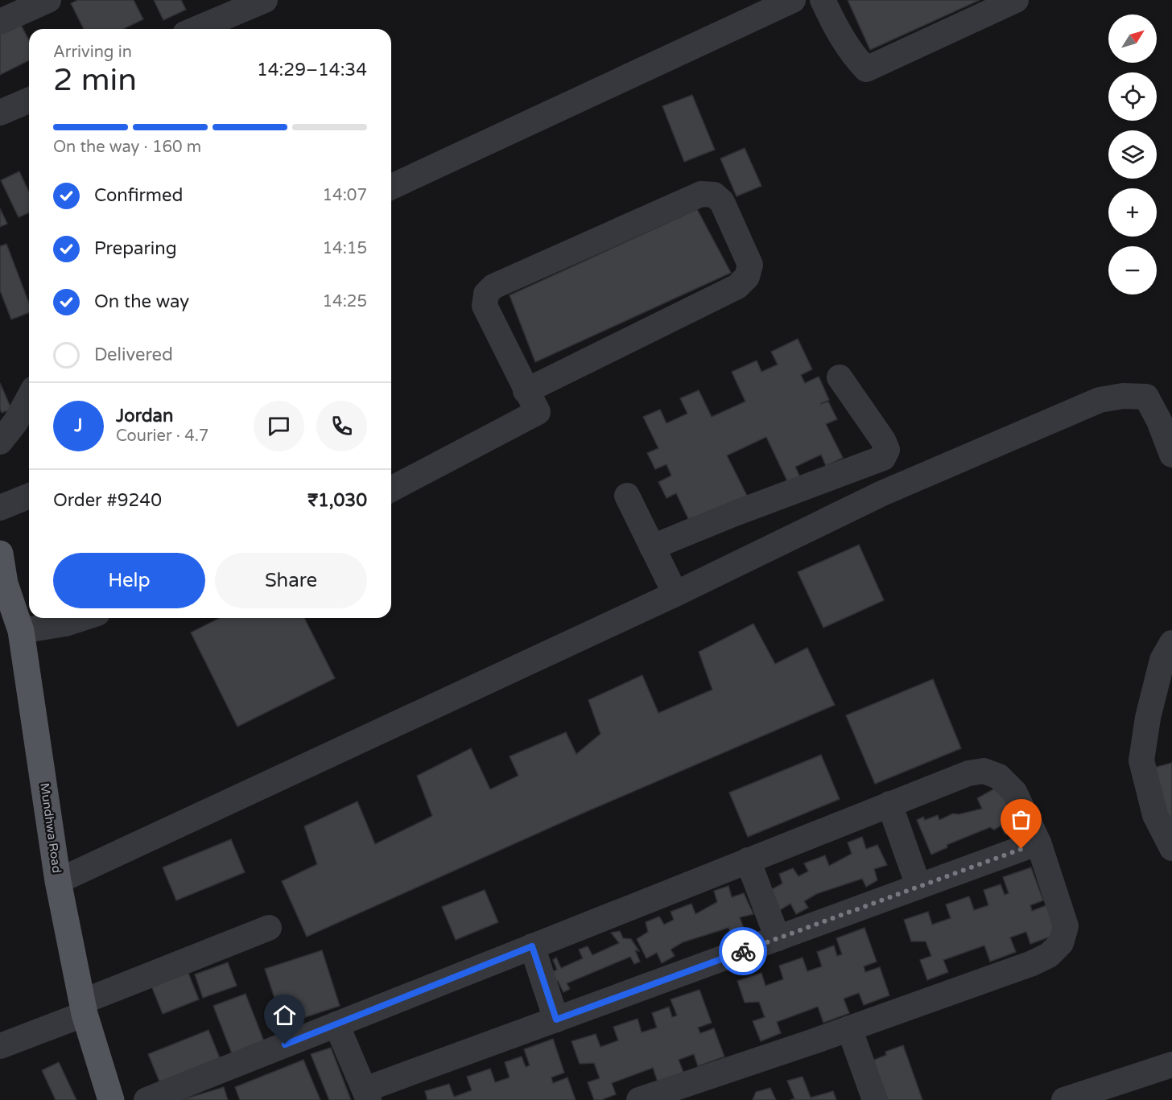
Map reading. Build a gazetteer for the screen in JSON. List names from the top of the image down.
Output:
{
  "streets": {
    "main road": ["Mundhwa Road"]
  },
  "north": "top right",
  "page": {
    "map_buttons": ["+", "−"],
    "heading": ["2 min", "Arriving in", "14:29–14:34"],
    "panel": [
      "Jordan",
      "Courier · 4.7",
      "Order #9240",
      "₹1,030"
    ],
    "bar": "On the way · 160 m",
    "list": [
      ["Confirmed", "14:07"],
      ["Preparing", "14:15"],
      ["On the way", "14:25"],
      "Delivered"
    ],
    "round": "J",
    "buttons": ["Help", "Share"]
  }
}
